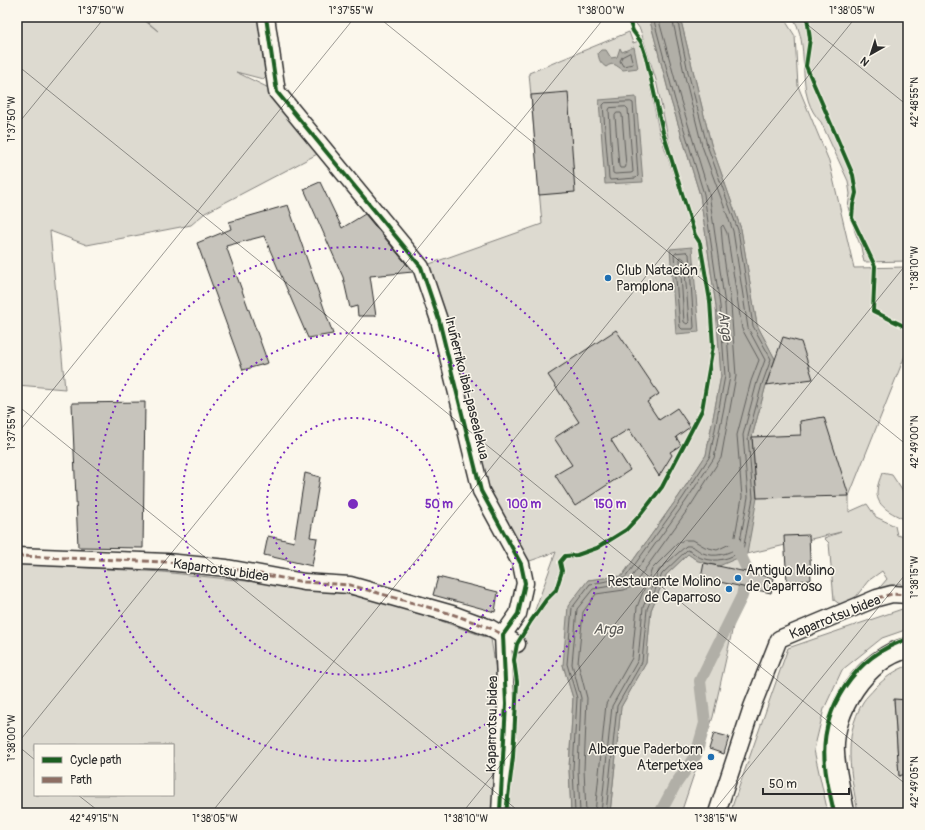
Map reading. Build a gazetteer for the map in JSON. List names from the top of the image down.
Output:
{
  "streets": {
    "street": ["Iruñerriko ibai-pasealekua", "Kaparrotsu bidea"]
  },
  "crossings": [
    ["Iruñerriko ibai-pasealekua", "Kaparrotsu bidea"]
  ],
  "water": ["Arga"],
  "places": [
    "Club Natación Pamplona",
    "Antiguo Molino de Caparroso",
    "Restaurante Molino de Caparroso",
    "Albergue Paderborn Aterpetxea"
  ],
  "legend": ["Cycle path", "Path"],
  "scale_bar": "50 m",
  "north": "bottom left",
  "coordinates": [
    "1°37'50\"W",
    "1°37'55\"W",
    "1°38'00\"W",
    "1°38'05\"W",
    "42°48'55\"N",
    "1°38'10\"W",
    "42°49'00\"N",
    "1°38'15\"W",
    "42°49'05\"N",
    "42°49'15\"N"
  ],
  "rings": ["50 m", "100 m", "150 m"]
}
